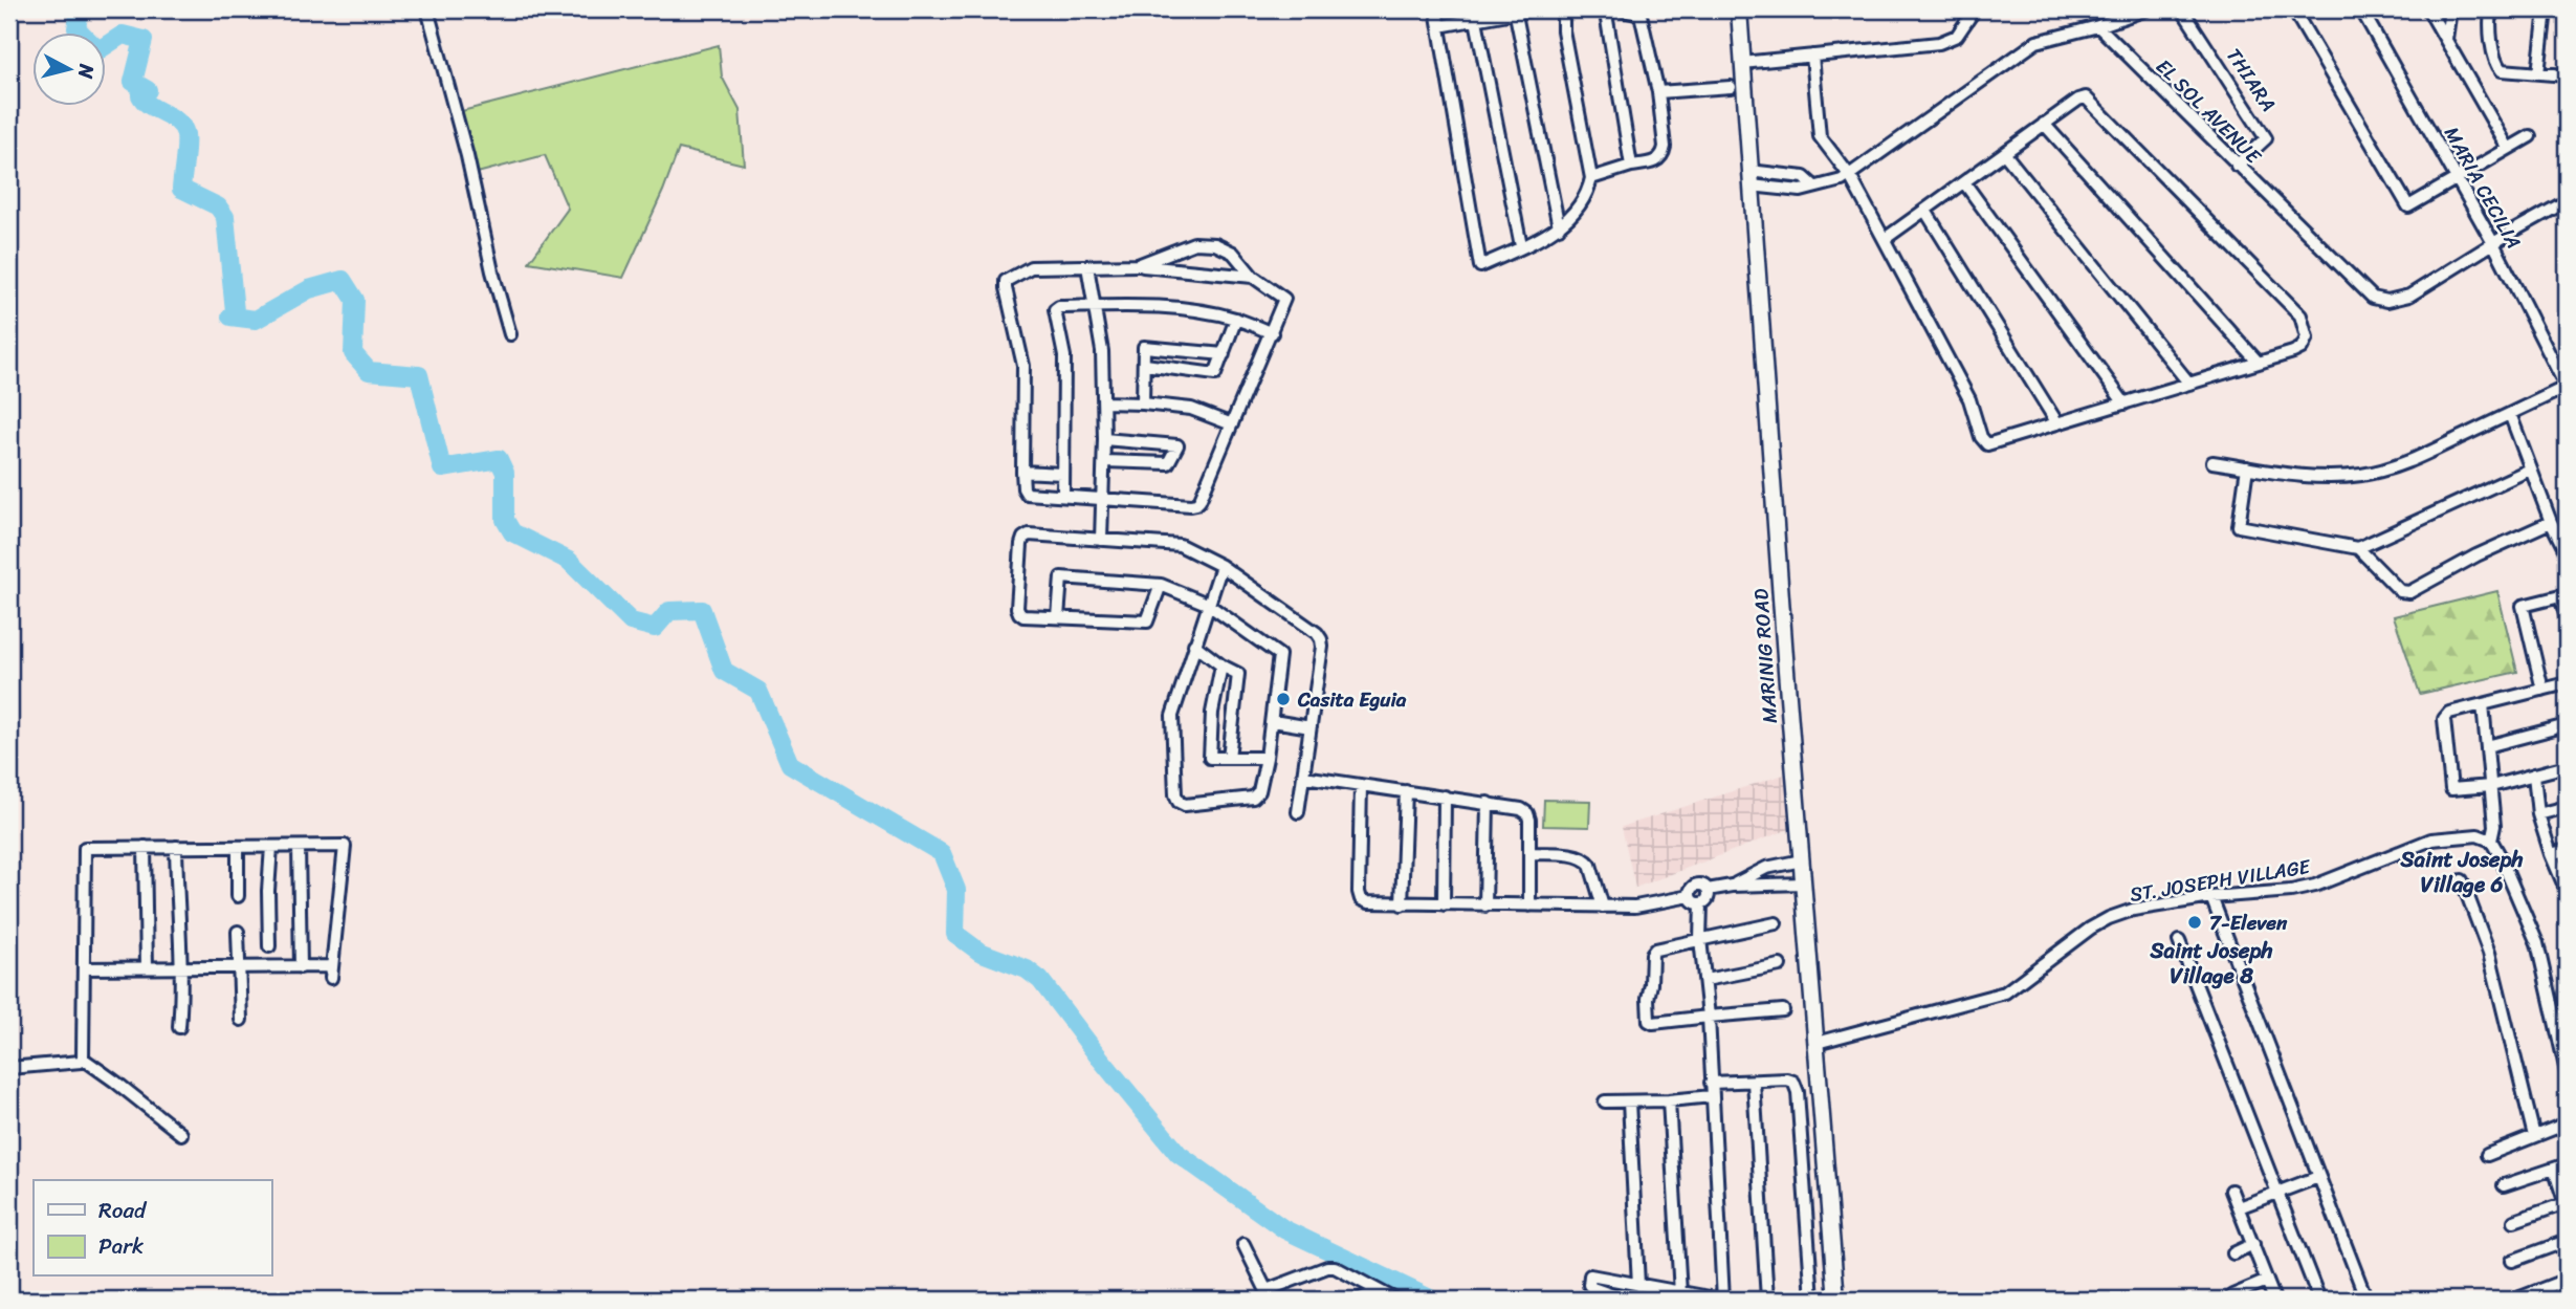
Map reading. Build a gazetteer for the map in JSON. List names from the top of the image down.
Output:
{
  "streets": {
    "street": [
      "THIARA",
      "EL SOL AVENUE",
      "MARIA CECILIA",
      "MARINIG ROAD",
      "ST. JOSEPH VILLAGE"
    ]
  },
  "crossings": [
    ["THIARA", "EL SOL AVENUE"],
    ["EL SOL AVENUE", "MARIA CECILIA"],
    ["MARINIG ROAD", "ST. JOSEPH VILLAGE"]
  ],
  "districts": ["Saint Joseph Village 6", "Saint Joseph Village 8"],
  "places": ["Casita Eguia", "7-Eleven"],
  "legend": ["Road", "Park"],
  "north": "right"
}
